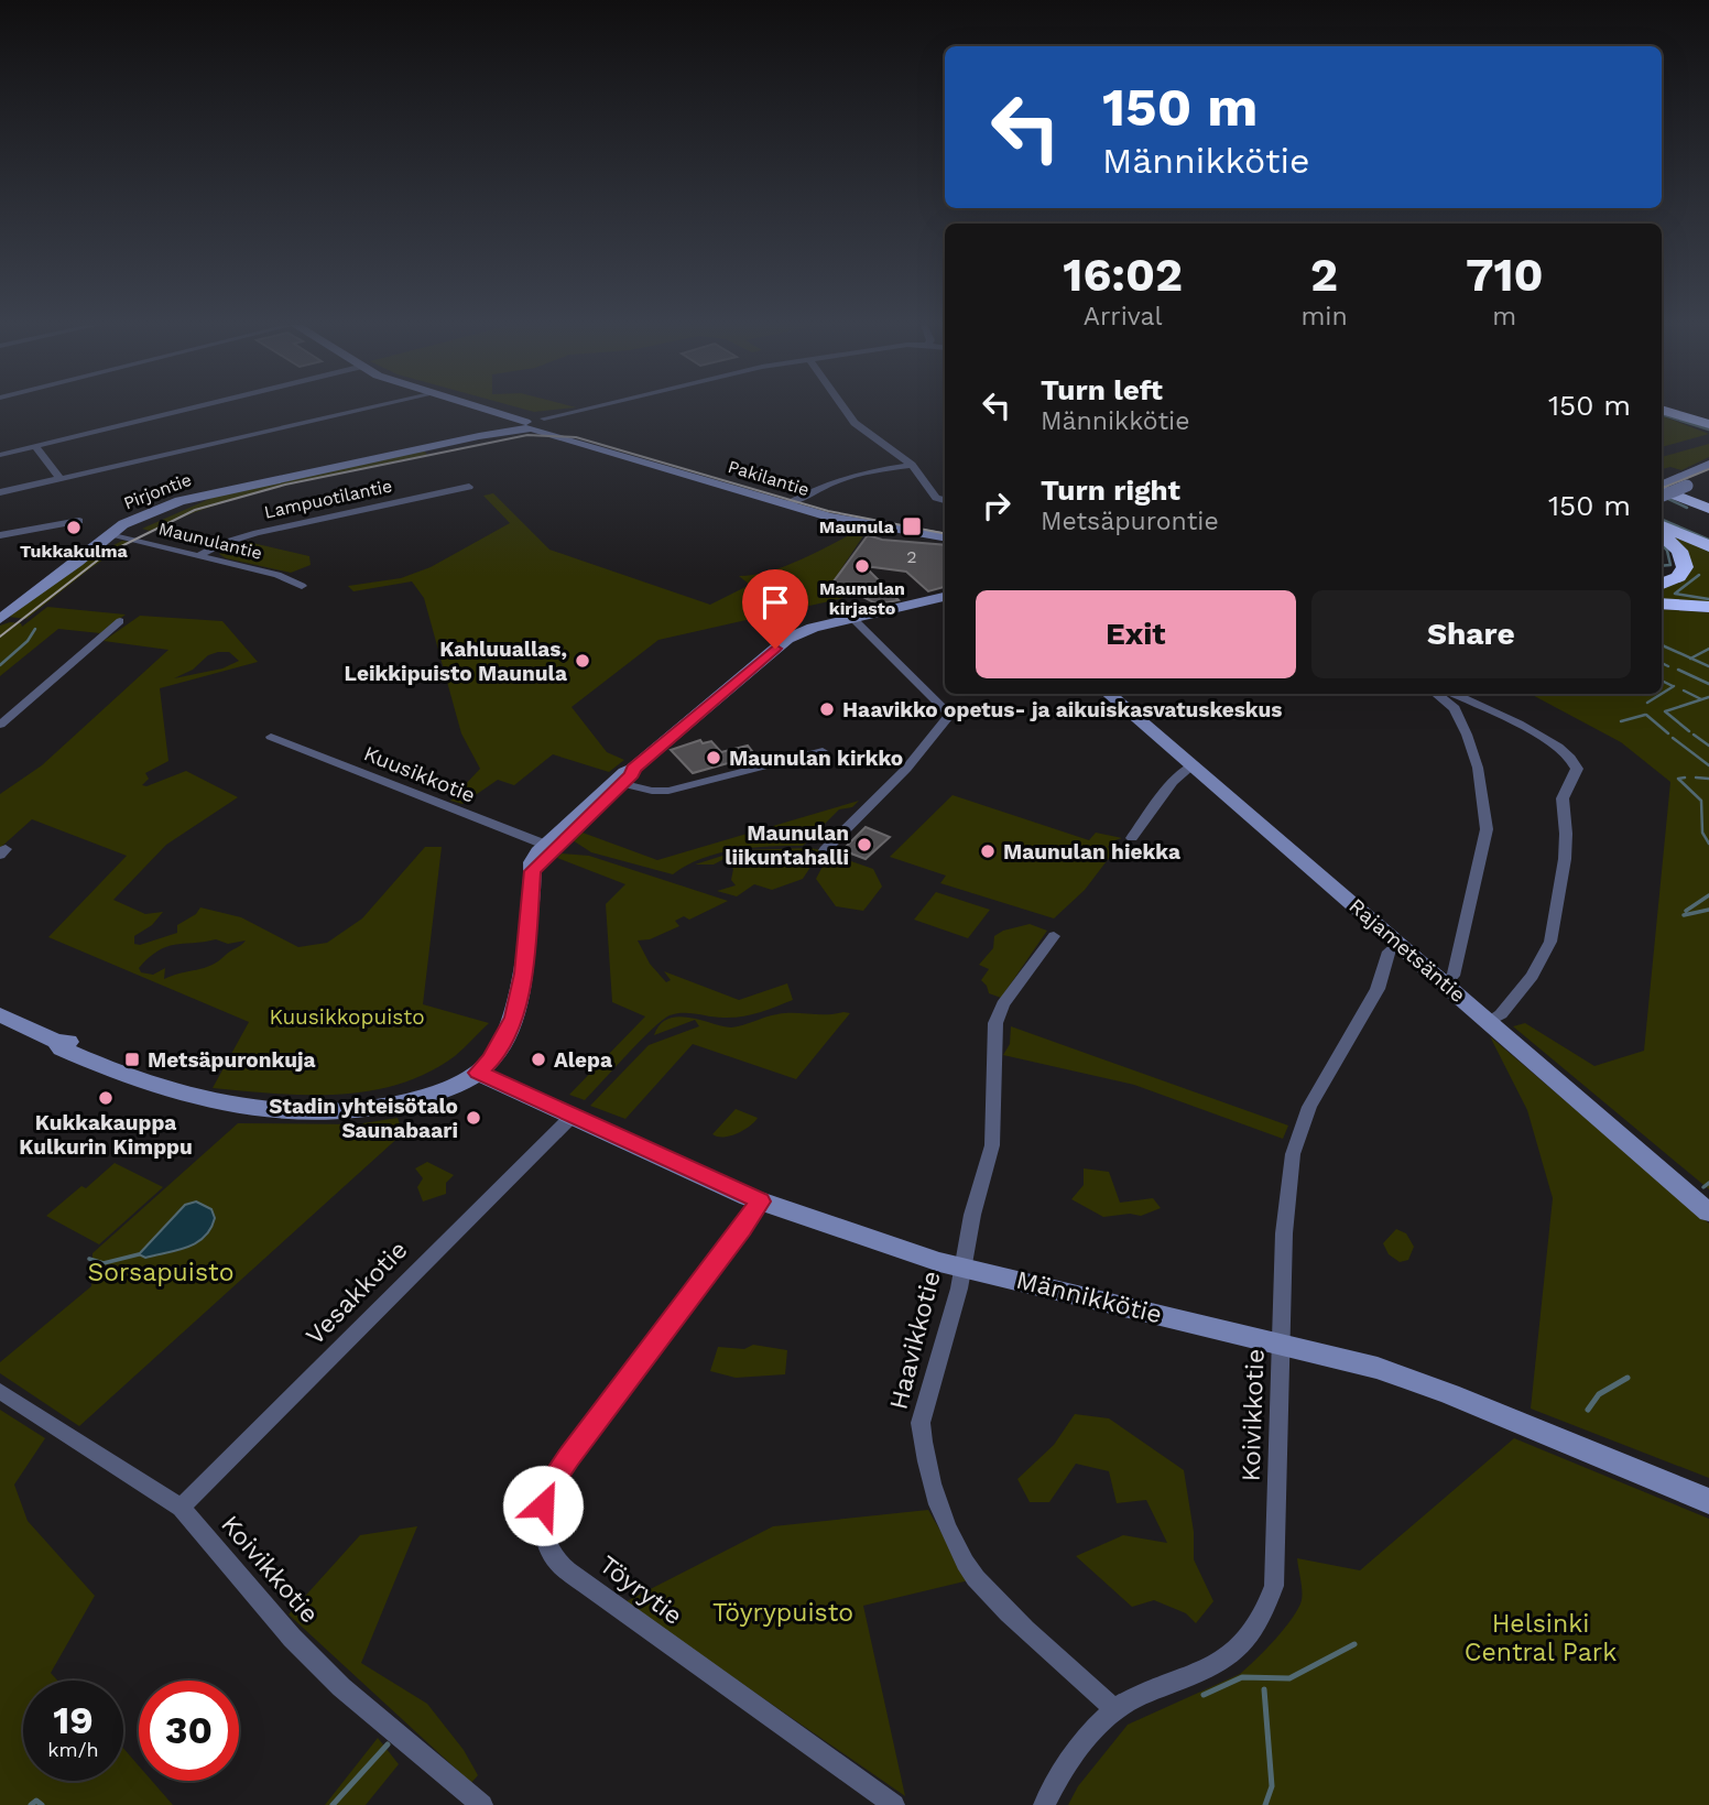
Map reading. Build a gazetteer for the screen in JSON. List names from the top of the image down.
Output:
{
  "streets": {
    "street": [
      "Pakilantie",
      "Pirjontie",
      "Lampuotilantie",
      "Maunulantie",
      "Kuusikkotie",
      "Rajametsäntie",
      "Vesakkotie",
      "Männikkötie",
      "Haavikkotie",
      "Koivikkotie",
      "Töyrytie"
    ]
  },
  "crossings": [
    ["Pakilantie", "Pirjontie"],
    ["Pirjontie", "Maunulantie"],
    ["Lampuotilantie", "Maunulantie"],
    ["Rajametsäntie", "Koivikkotie"],
    ["Vesakkotie", "Männikkötie"],
    ["Vesakkotie", "Koivikkotie"],
    ["Männikkötie", "Haavikkotie"],
    ["Männikkötie", "Koivikkotie"],
    ["Männikkötie", "Töyrytie"],
    ["Haavikkotie", "Koivikkotie"]
  ],
  "parks": [
    "Kuusikkopuisto",
    "Sorsapuisto",
    "Töyrypuisto",
    "Helsinki Central Park"
  ],
  "places": {
    "transit": ["Maunula", "Metsäpuronkuja"],
    "other": [
      "Tukkakulma",
      "Maunulan kirjasto",
      "Kahluuallas, Leikkipuisto Maunula",
      "Haavikko opetus- ja aikuiskasvatuskeskus",
      "Maunulan kirkko",
      "Maunulan liikuntahalli",
      "Maunulan hiekka",
      "Alepa",
      "Kukkakauppa Kulkurin Kimppu",
      "Stadin yhteisötalo Saunabaari"
    ]
  },
  "house_numbers": ["2"],
  "page": {
    "turn": ["150 m", "Männikkötie"],
    "eta": [
      "16:02",
      "Arrival",
      "2",
      "min",
      "710",
      "m"
    ],
    "list": [
      {
        "name": "Turn left",
        "note": "Männikkötie",
        "value": "150 m"
      },
      {
        "name": "Turn right",
        "note": "Metsäpurontie",
        "value": "150 m"
      }
    ],
    "buttons": ["Exit", "Share"],
    "speed": "19 km/h",
    "limit": "30"
  }
}
